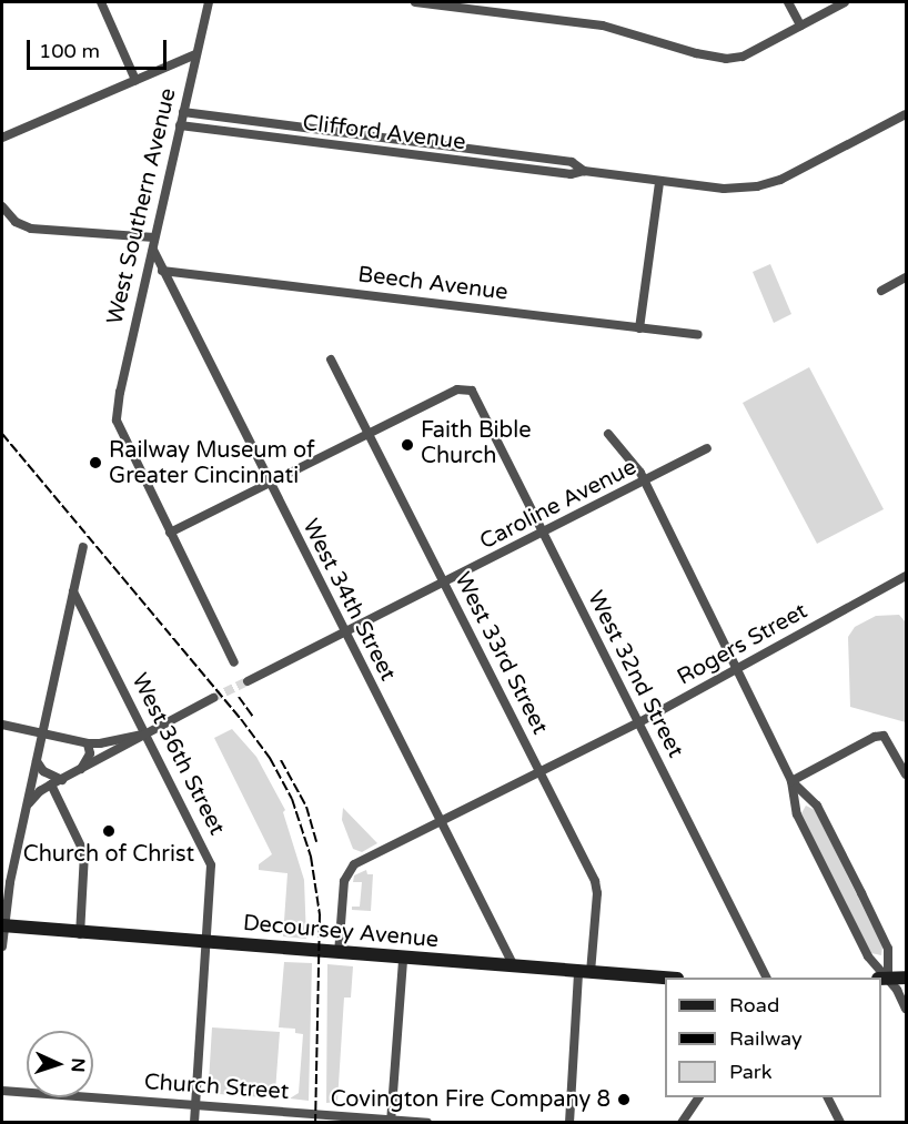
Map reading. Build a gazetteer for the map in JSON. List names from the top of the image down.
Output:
{
  "streets": {
    "main road": ["Decoursey Avenue"],
    "street": [
      "Clifford Avenue",
      "West Southern Avenue",
      "Beech Avenue",
      "Caroline Avenue",
      "West 34th Street",
      "Rogers Street",
      "West 33rd Street",
      "West 32nd Street",
      "West 36th Street",
      "Church Street"
    ]
  },
  "crossings": [
    ["Clifford Avenue", "West Southern Avenue"],
    ["West Southern Avenue", "West 34th Street"],
    ["Beech Avenue", "West 34th Street"],
    ["Caroline Avenue", "West 34th Street"],
    ["Caroline Avenue", "West 33rd Street"],
    ["Caroline Avenue", "West 32nd Street"],
    ["West 34th Street", "Rogers Street"],
    ["West 34th Street", "Decoursey Avenue"],
    ["Rogers Street", "West 33rd Street"],
    ["Rogers Street", "West 32nd Street"],
    ["Rogers Street", "Decoursey Avenue"],
    ["West 33rd Street", "West 32nd Street"],
    ["West 33rd Street", "Decoursey Avenue"],
    ["West 36th Street", "Decoursey Avenue"],
    ["West 36th Street", "Church Street"]
  ],
  "places": [
    "Faith Bible Church",
    "Railway Museum of Greater Cincinnati",
    "Church of Christ",
    "Covington Fire Company 8"
  ],
  "legend": ["Road", "Railway", "Park"],
  "scale_bar": "100 m",
  "north": "right"
}
